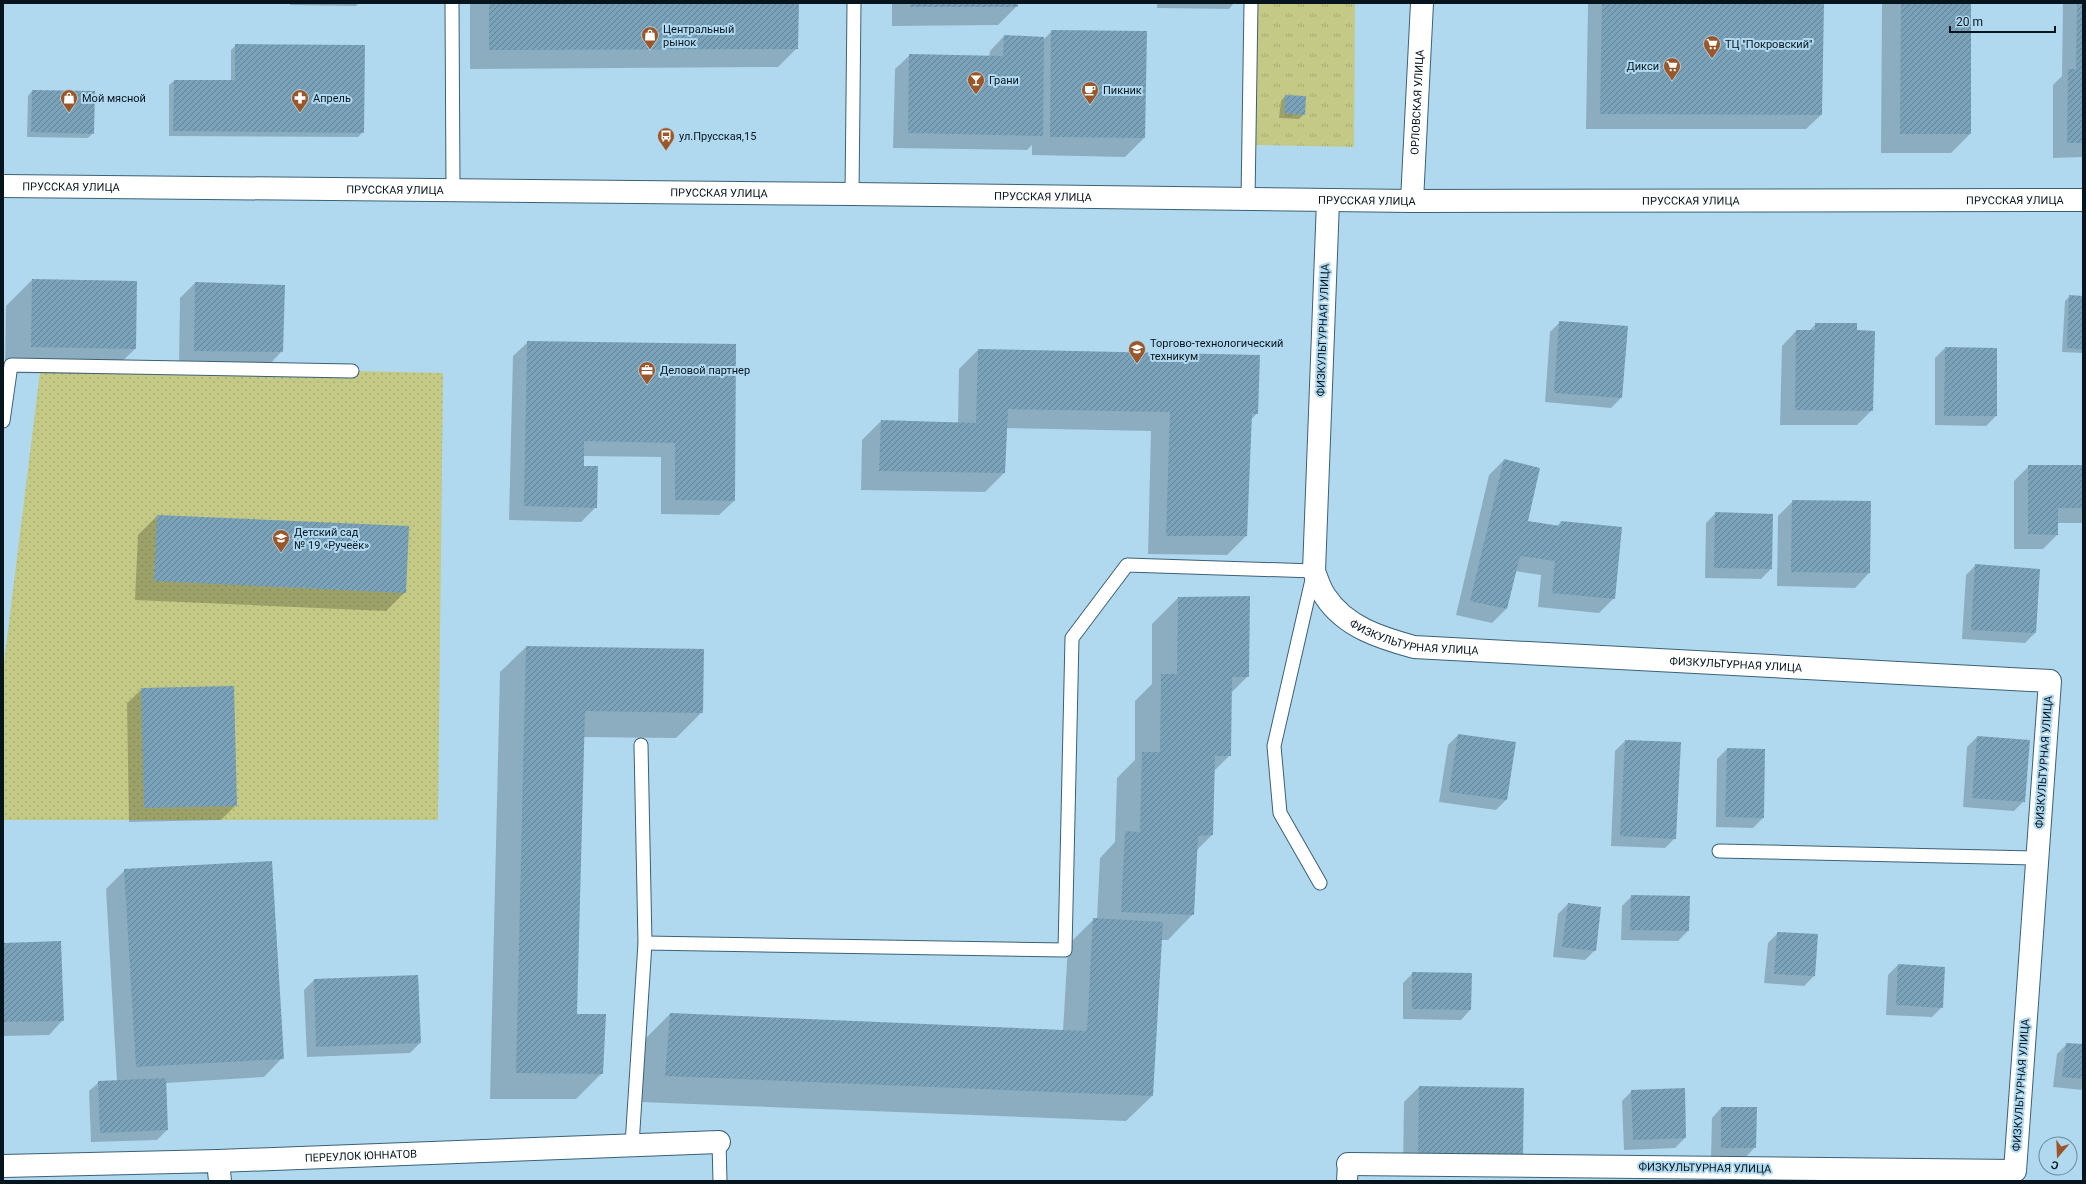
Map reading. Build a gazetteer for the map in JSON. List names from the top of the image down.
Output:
{
  "streets": {
    "street": [
      "ОРЛОВСКАЯ УЛИЦА",
      "ПРУССКАЯ УЛИЦА",
      "ФИЗКУЛЬТУРНАЯ УЛИЦА",
      "ПЕРЕУЛОК ЮННАТОВ"
    ]
  },
  "crossings": [
    ["ОРЛОВСКАЯ УЛИЦА", "ПРУССКАЯ УЛИЦА"],
    ["ПРУССКАЯ УЛИЦА", "ФИЗКУЛЬТУРНАЯ УЛИЦА"]
  ],
  "places": {
    "shop": ["Центральный рынок", "Мой мясной"],
    "supermarket": ["ТЦ \"Покровский\"", "Дикси"],
    "bar": ["Грани"],
    "cafe": ["Пикник"],
    "pharmacy": ["Апрель"],
    "bus stop": ["ул.Прусская,15"],
    "school or university": ["Торгово-технологический техникум", "Детский сад № 19 «Ручеёк»"],
    "office": ["Деловой партнер"]
  },
  "scale_bar": "20 m",
  "north": "bottom"
}
